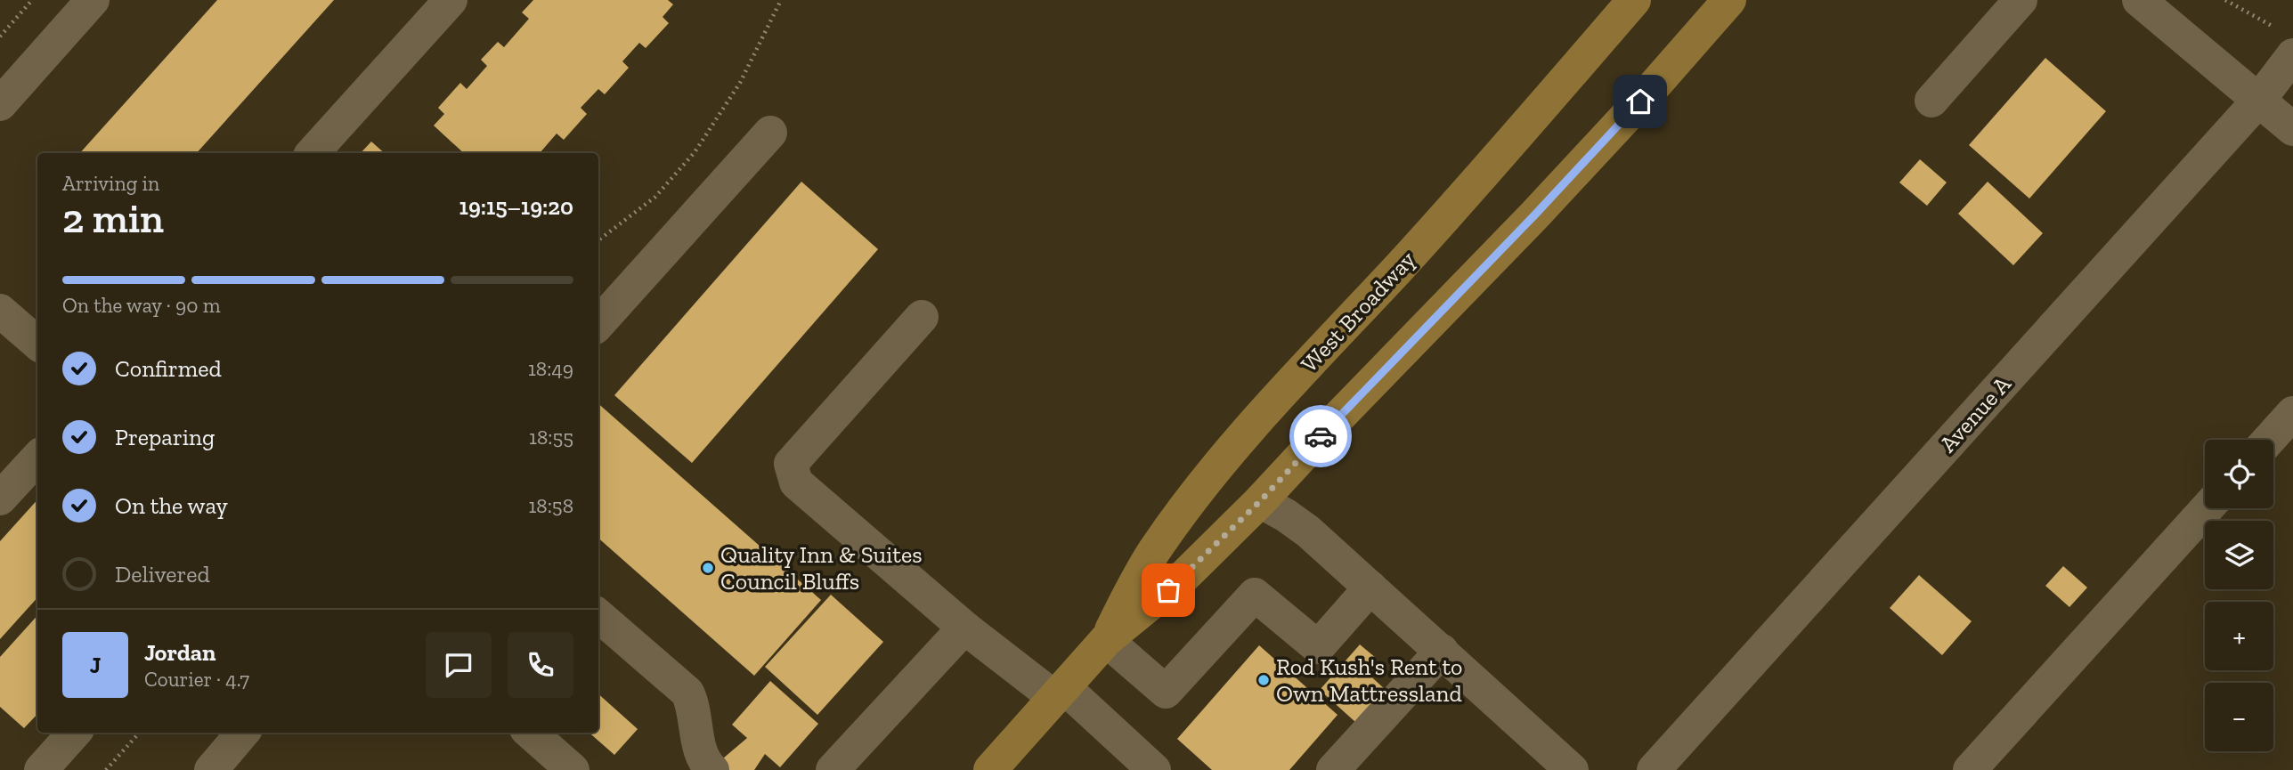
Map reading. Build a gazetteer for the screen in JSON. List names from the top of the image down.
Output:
{
  "streets": {
    "main road": ["West Broadway"],
    "street": ["Avenue A"]
  },
  "places": ["Quality Inn & Suites Council Bluffs", "Rod Kush's Rent to Own Mattressland"],
  "page": {
    "heading": ["2 min", "Arriving in", "19:15–19:20"],
    "panel": ["Jordan", "Courier · 4.7"],
    "bar": "On the way · 90 m",
    "list": [
      ["Confirmed", "18:49"],
      ["Preparing", "18:55"],
      ["On the way", "18:58"],
      "Delivered"
    ],
    "map_buttons": ["+", "−"],
    "round": "J"
  }
}
